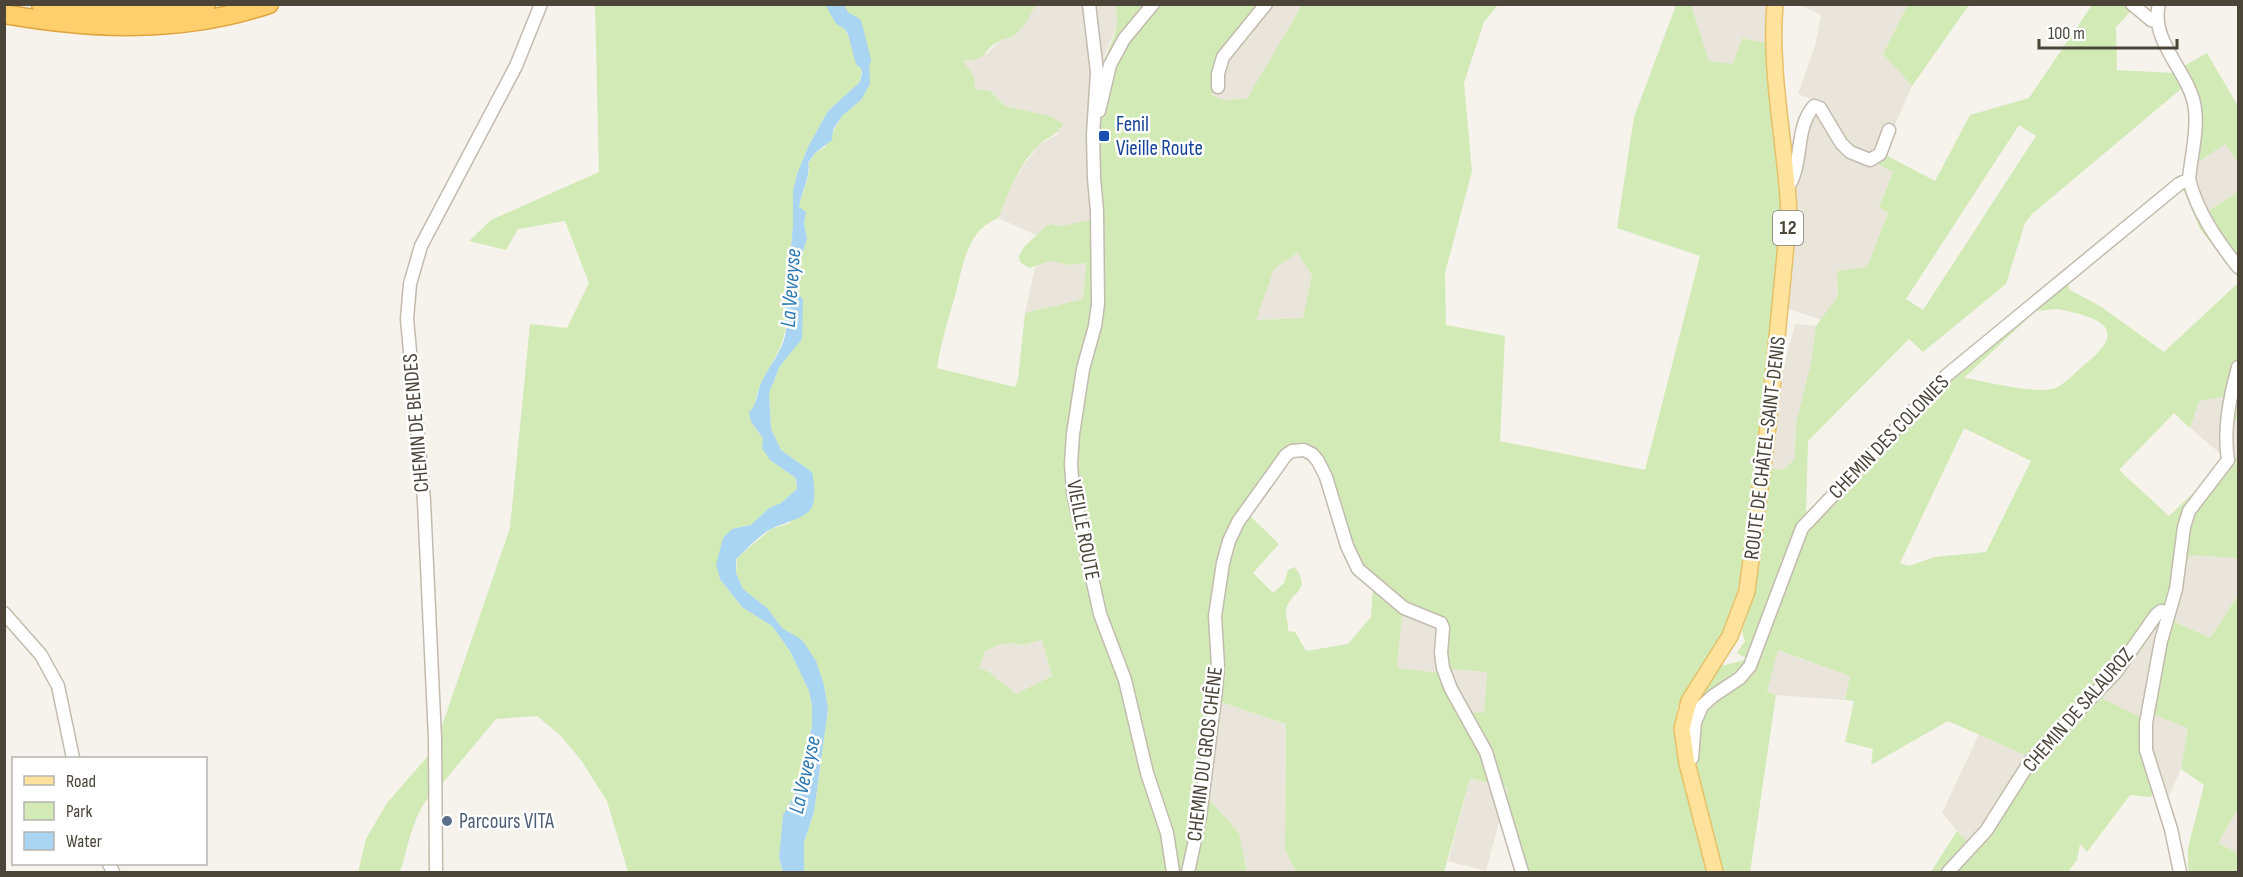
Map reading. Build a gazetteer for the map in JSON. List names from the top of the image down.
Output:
{
  "streets": {
    "main road": ["12", "ROUTE DE CHÂTEL-SAINT-DENIS"],
    "street": [
      "CHEMIN DE BENDES",
      "CHEMIN DES COLONIES",
      "VIEILLE ROUTE",
      "CHEMIN DE SALAUROZ",
      "CHEMIN DU GROS CHÊNE"
    ]
  },
  "crossings": [
    ["CHEMIN DES COLONIES", "ROUTE DE CHÂTEL-SAINT-DENIS"]
  ],
  "water": ["La Veveyse"],
  "places": {
    "transit": ["Fenil Vieille Route"],
    "other": ["Parcours VITA"]
  },
  "legend": ["Road", "Park", "Water"],
  "scale_bar": "100 m"
}
